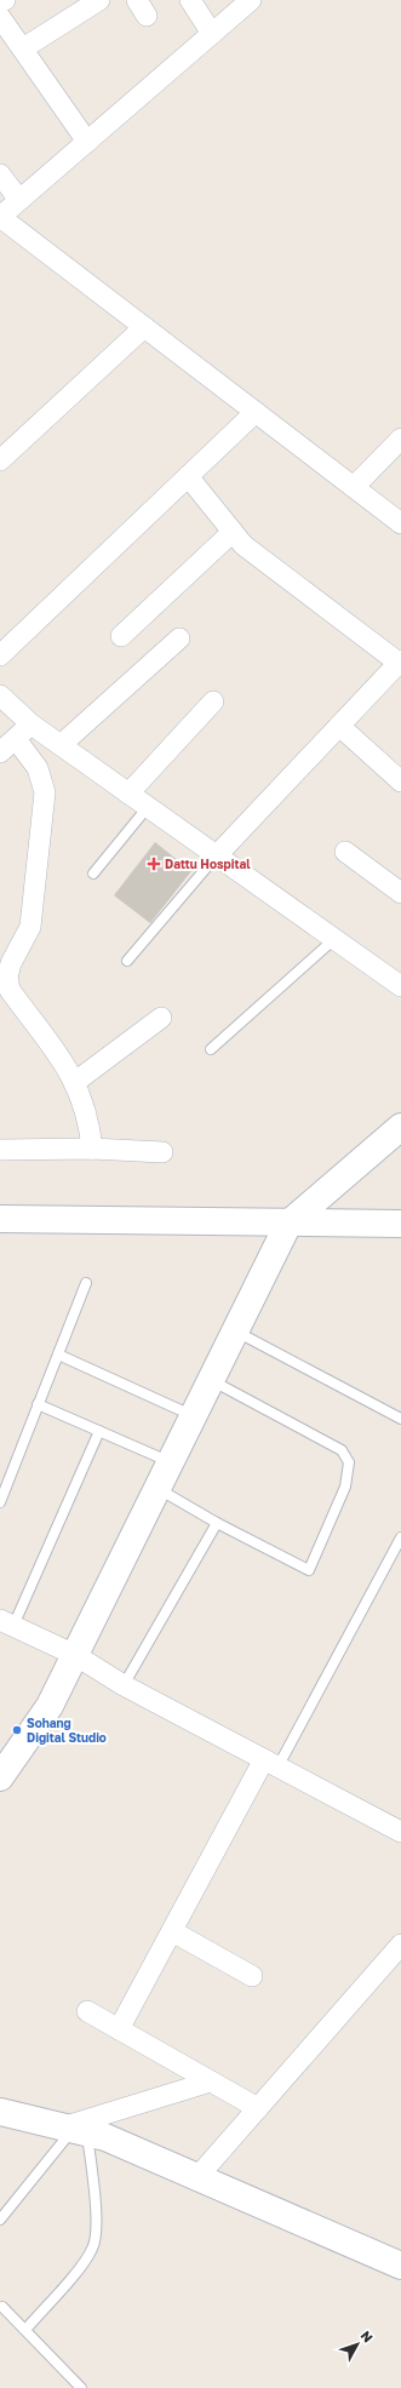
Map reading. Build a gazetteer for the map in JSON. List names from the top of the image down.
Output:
{
  "places": {
    "health": ["Dattu Hospital"],
    "other": ["Sohang Digital Studio"]
  },
  "north": "top right"
}
